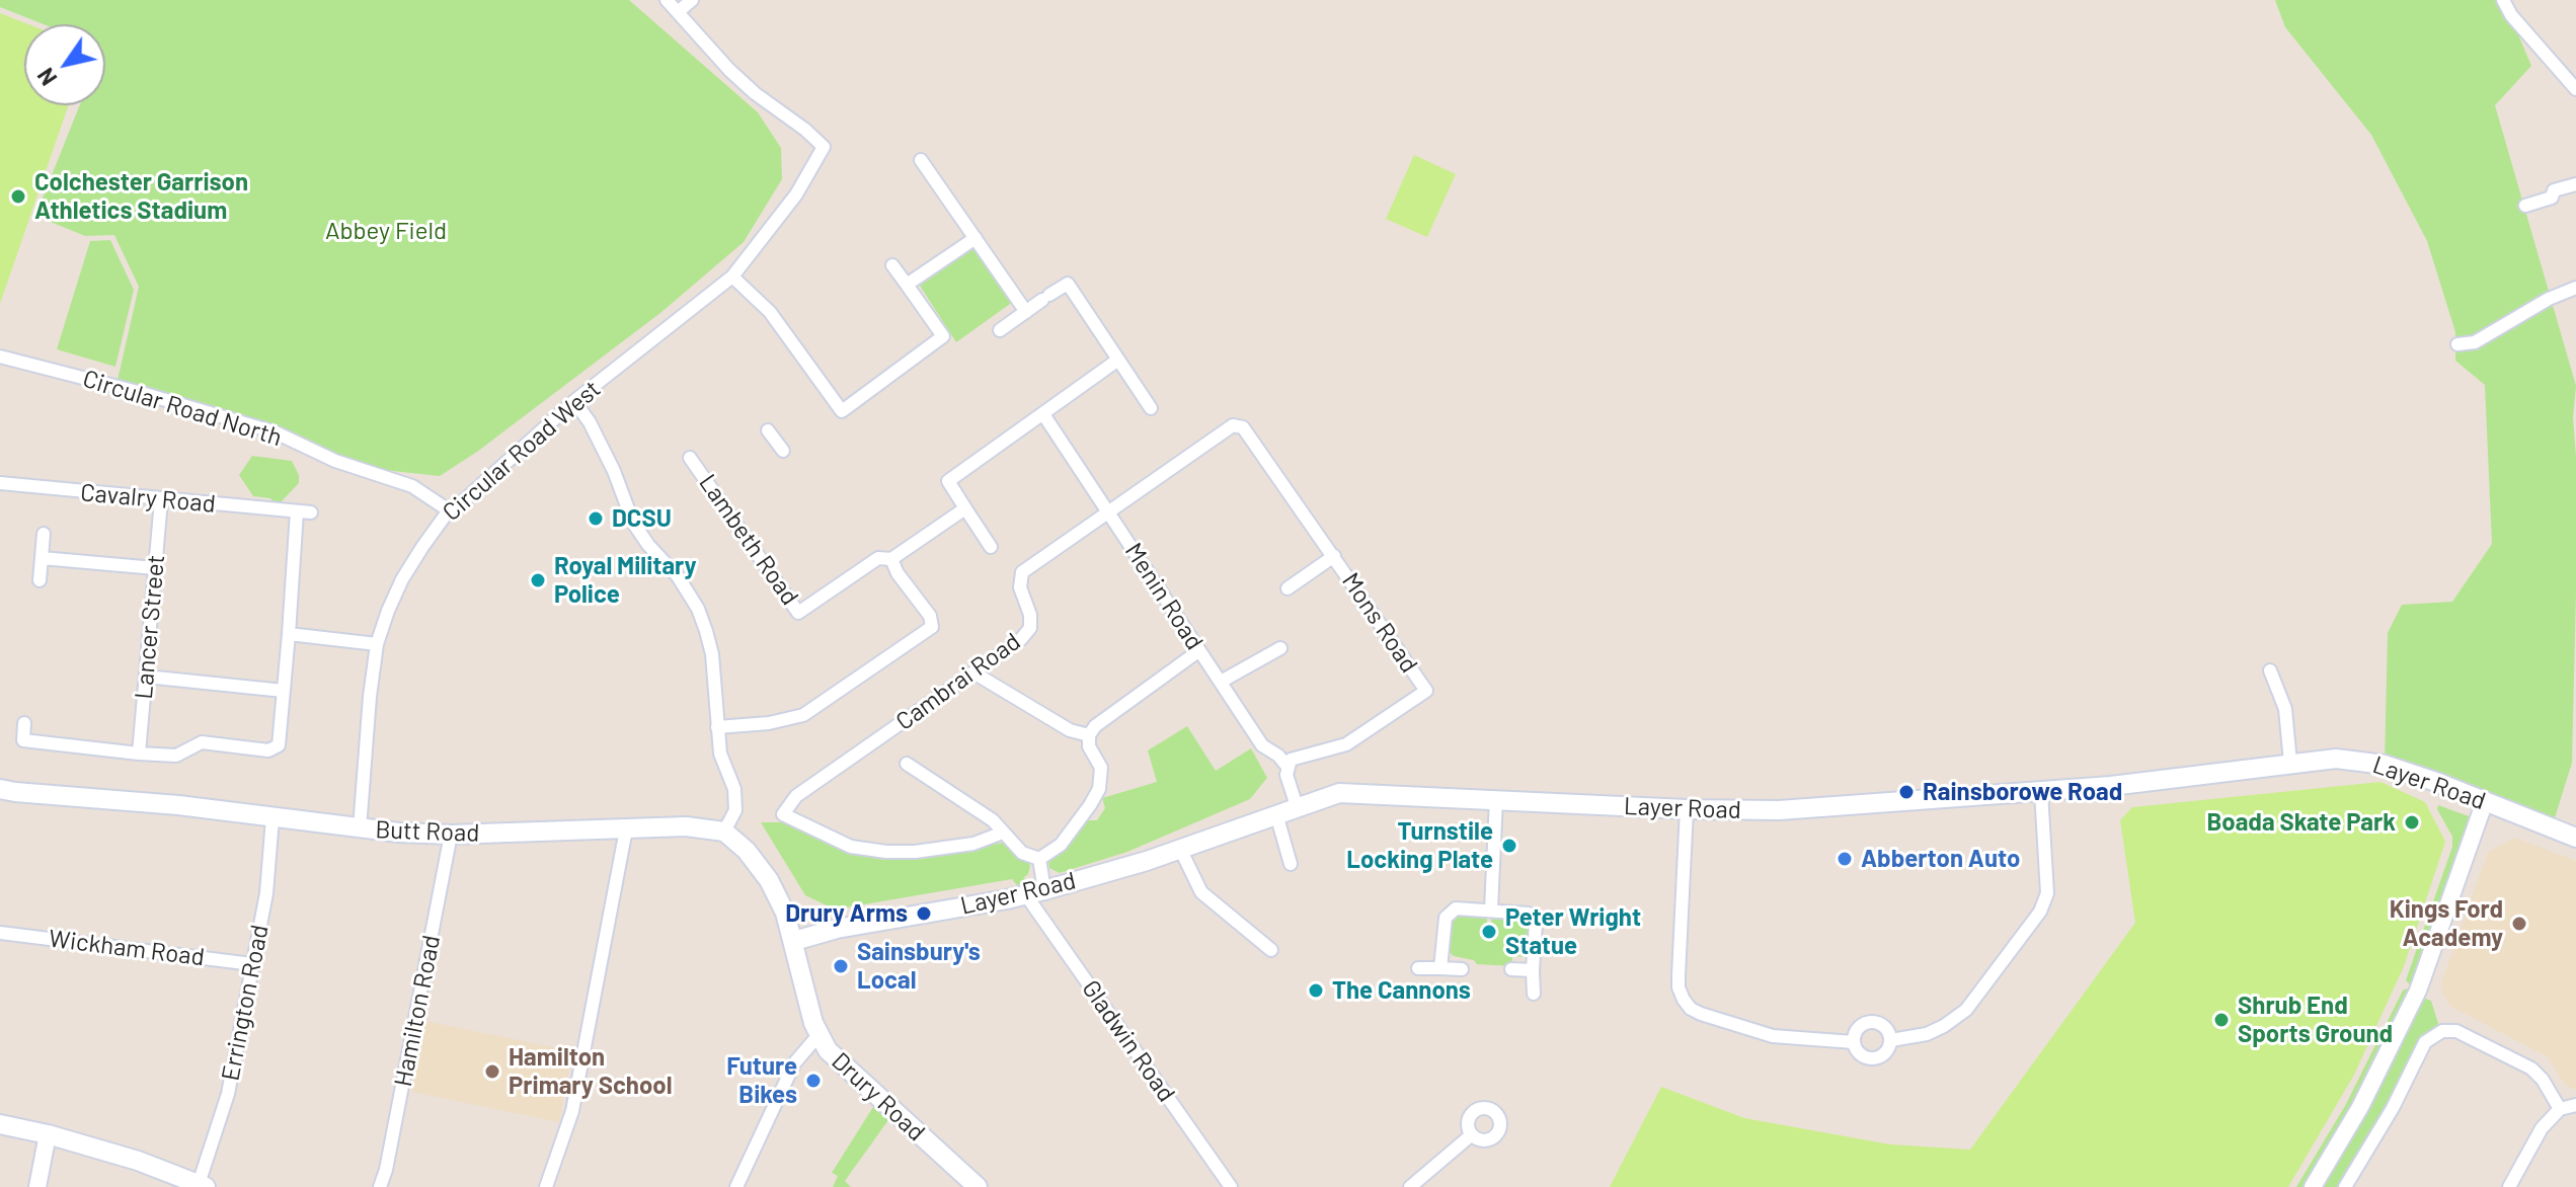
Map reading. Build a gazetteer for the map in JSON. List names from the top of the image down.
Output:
{
  "streets": {
    "main road": ["Layer Road", "Butt Road", "Drury Road"],
    "street": [
      "Circular Road North",
      "Circular Road West",
      "Cavalry Road",
      "Lambeth Road",
      "Menin Road",
      "Mons Road",
      "Lancer Street",
      "Cambrai Road",
      "Wickham Road",
      "Errington Road",
      "Hamilton Road",
      "Gladwin Road"
    ]
  },
  "crossings": [
    ["Circular Road North", "Circular Road West"],
    ["Circular Road West", "Butt Road"],
    ["Cavalry Road", "Lancer Street"],
    ["Menin Road", "Mons Road"],
    ["Menin Road", "Cambrai Road"],
    ["Mons Road", "Cambrai Road"],
    ["Layer Road", "Gladwin Road"],
    ["Layer Road", "Drury Road"],
    ["Butt Road", "Errington Road"],
    ["Butt Road", "Hamilton Road"],
    ["Wickham Road", "Errington Road"]
  ],
  "parks": ["Abbey Field"],
  "places": [
    "Colchester Garrison Athletics Stadium",
    "DCSU",
    "Royal Military Police",
    "Rainsborowe Road",
    "Boada Skate Park",
    "Turnstile Locking Plate",
    "Abberton Auto",
    "Drury Arms",
    "Kings Ford Academy",
    "Peter Wright Statue",
    "Sainsbury's Local",
    "The Cannons",
    "Shrub End Sports Ground",
    "Hamilton Primary School",
    "Future Bikes"
  ],
  "north": "bottom left"
}
